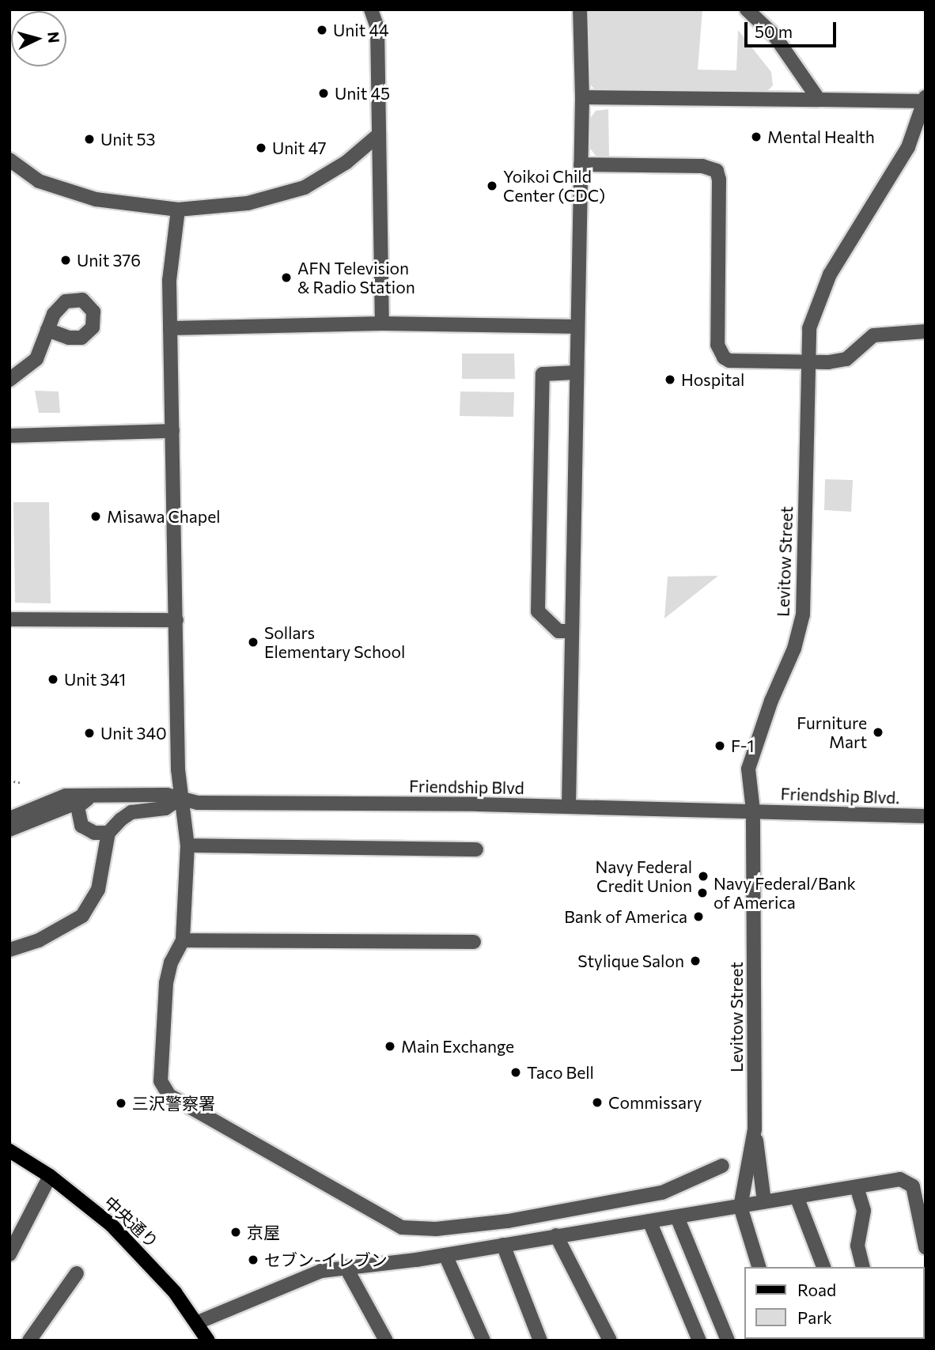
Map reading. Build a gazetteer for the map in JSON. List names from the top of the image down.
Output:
{
  "streets": {
    "main road": ["中央通り"],
    "street": ["Levitow Street", "Friendship Blvd", "Friendship Blvd."]
  },
  "crossings": [
    ["Levitow Street", "Friendship Blvd"],
    ["Levitow Street", "Friendship Blvd."],
    ["Friendship Blvd", "Friendship Blvd."]
  ],
  "places": [
    "Unit 44",
    "Unit 45",
    "Mental Health",
    "Unit 53",
    "Unit 47",
    "Yoikoi Child Center (CDC)",
    "Unit 376",
    "AFN Television & Radio Station",
    "Hospital",
    "Misawa Chapel",
    "Sollars Elementary School",
    "Unit 341",
    "Furniture Mart",
    "Unit 340",
    "F-1",
    "Navy Federal Credit Union",
    "Navy Federal/Bank of America",
    "Bank of America",
    "Stylique Salon",
    "Main Exchange",
    "Taco Bell",
    "Commissary",
    "三沢警察署",
    "京屋",
    "セブン-イレブン"
  ],
  "legend": ["Road", "Park"],
  "scale_bar": "50 m",
  "north": "right"
}
